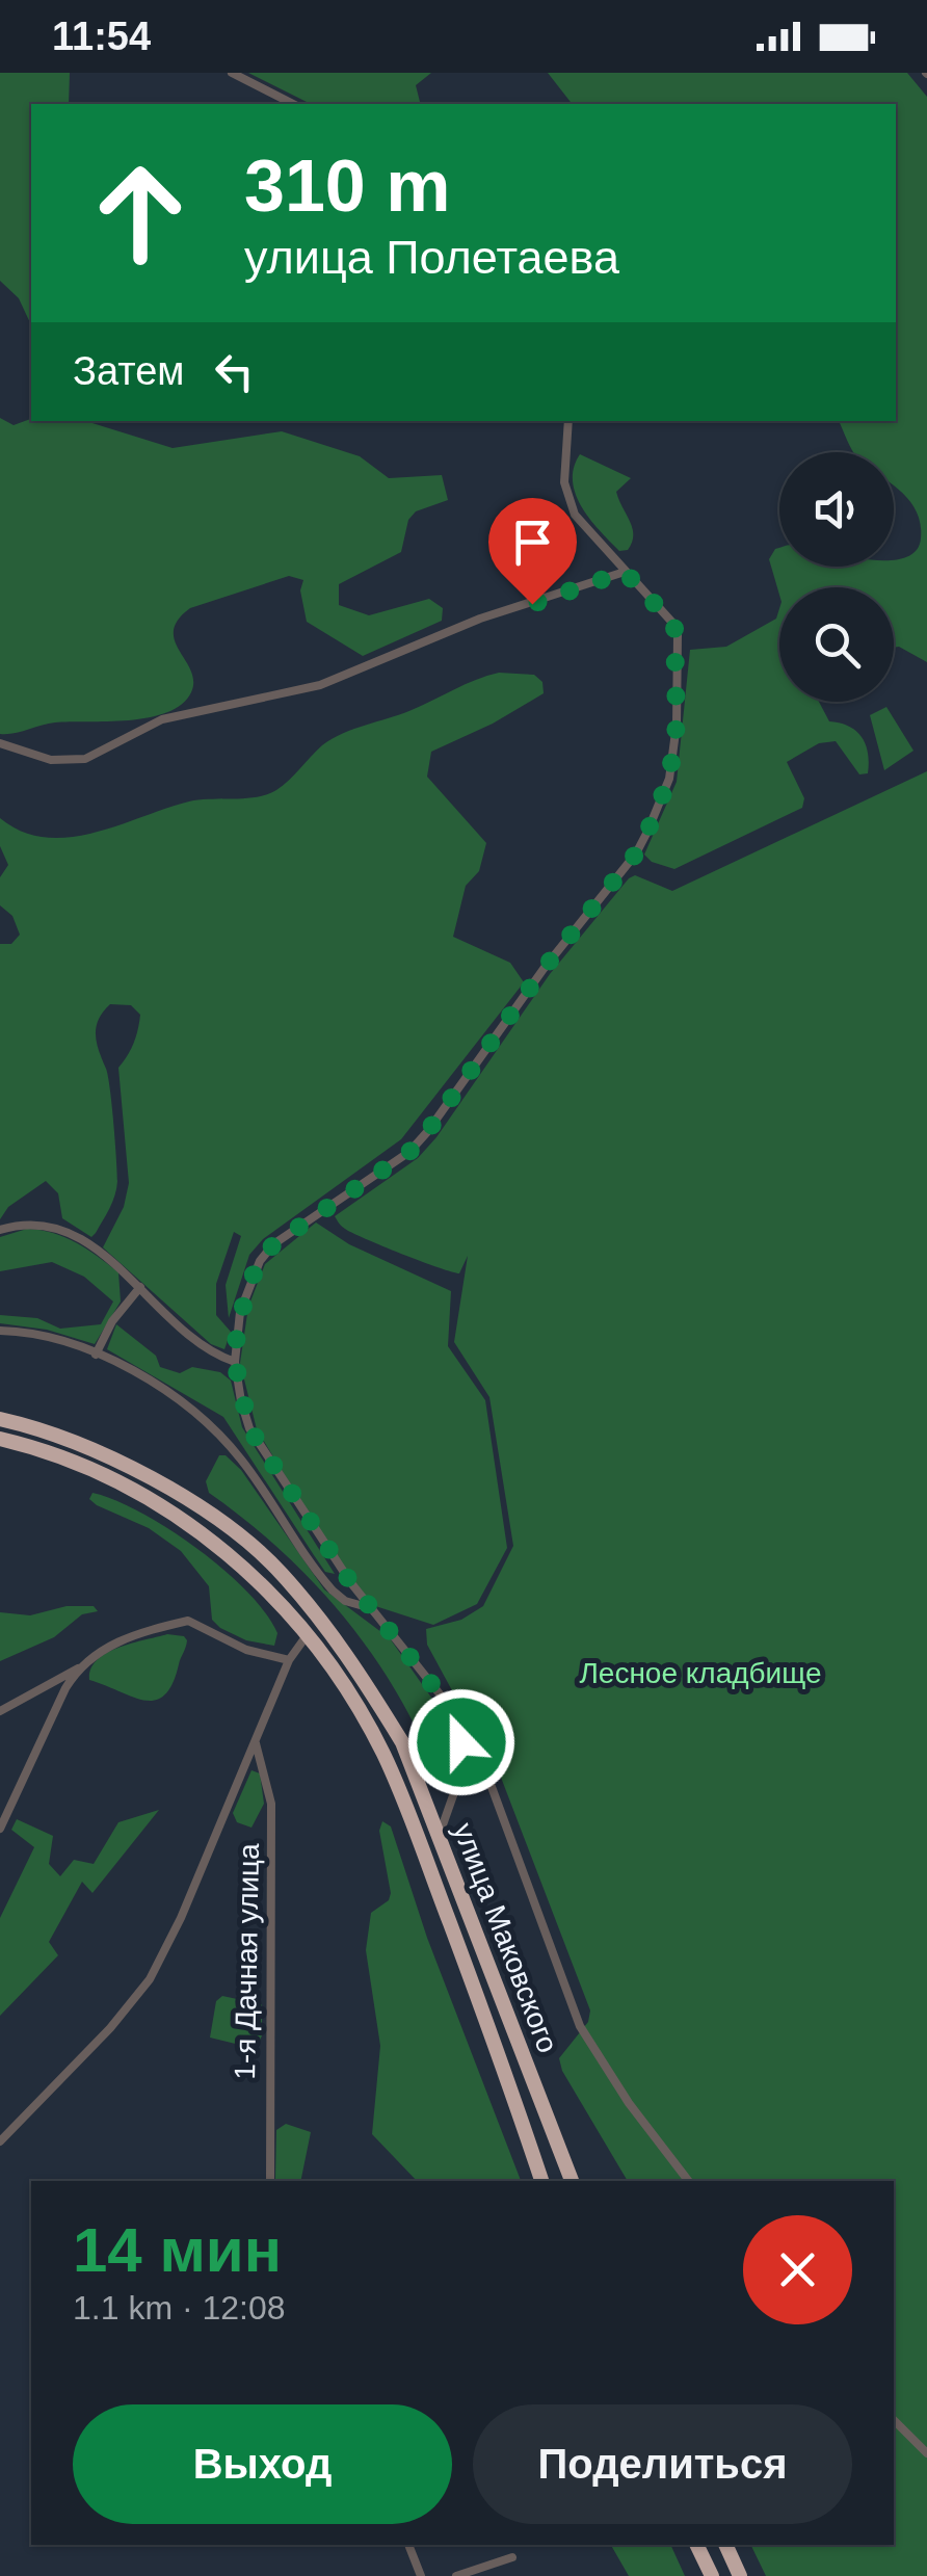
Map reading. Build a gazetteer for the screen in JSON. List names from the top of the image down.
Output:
{
  "streets": {
    "highway": ["улица Маковского"],
    "street": ["1-я Дачная улица"]
  },
  "parks": ["Лесное кладбище"],
  "page": {
    "status": "11:54",
    "turn": ["310 m", "улица Полетаева"],
    "then": "Затем",
    "heading": ["14 мин", "1.1 km · 12:08"],
    "buttons": ["Выход", "Поделиться"]
  }
}
